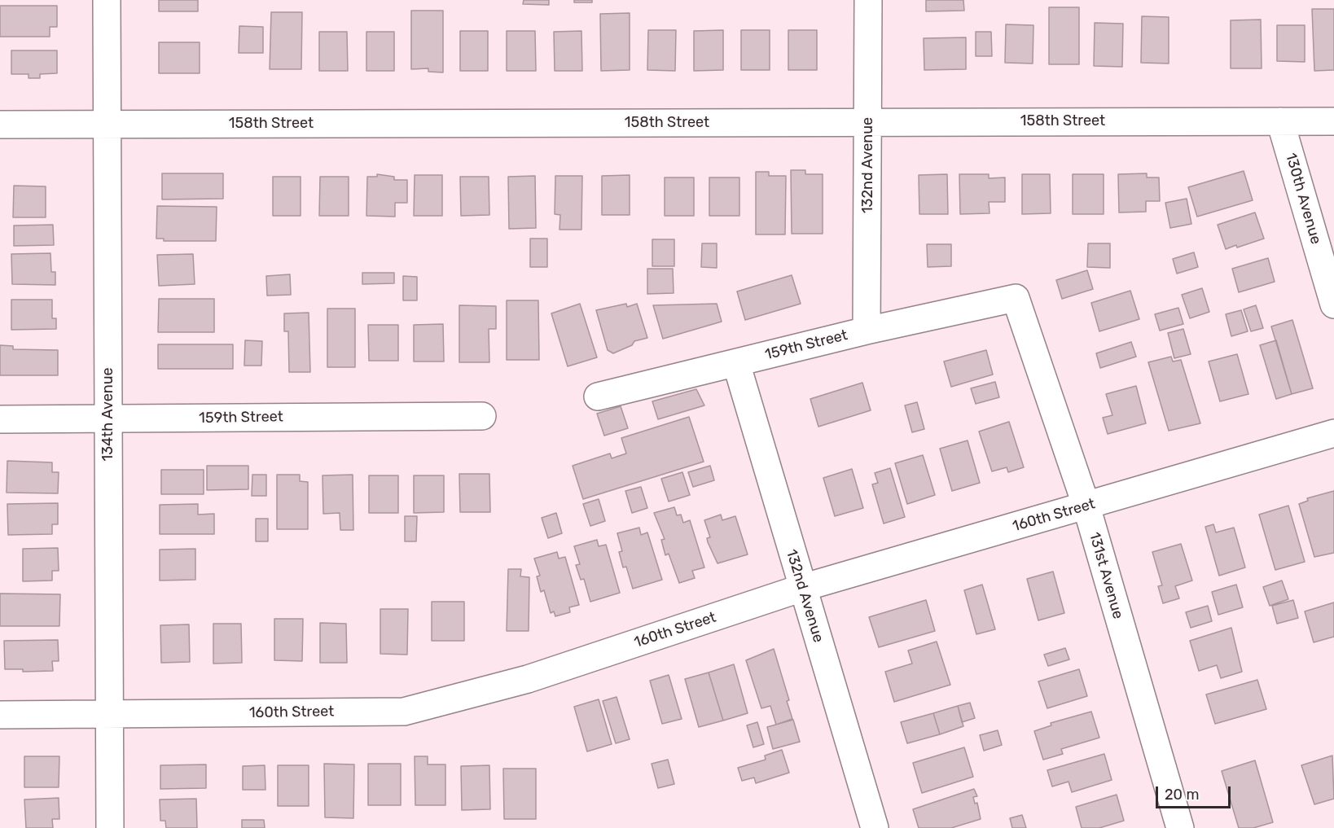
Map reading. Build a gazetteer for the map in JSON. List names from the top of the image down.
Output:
{
  "streets": {
    "street": [
      "158th Street",
      "132nd Avenue",
      "130th Avenue",
      "159th Street",
      "134th Avenue",
      "160th Street",
      "131st Avenue"
    ]
  },
  "crossings": [
    ["158th Street", "132nd Avenue"],
    ["158th Street", "130th Avenue"],
    ["158th Street", "134th Avenue"],
    ["132nd Avenue", "159th Street"],
    ["132nd Avenue", "160th Street"],
    ["159th Street", "134th Avenue"],
    ["159th Street", "131st Avenue"],
    ["134th Avenue", "160th Street"],
    ["160th Street", "131st Avenue"]
  ],
  "scale_bar": "20 m"
}
